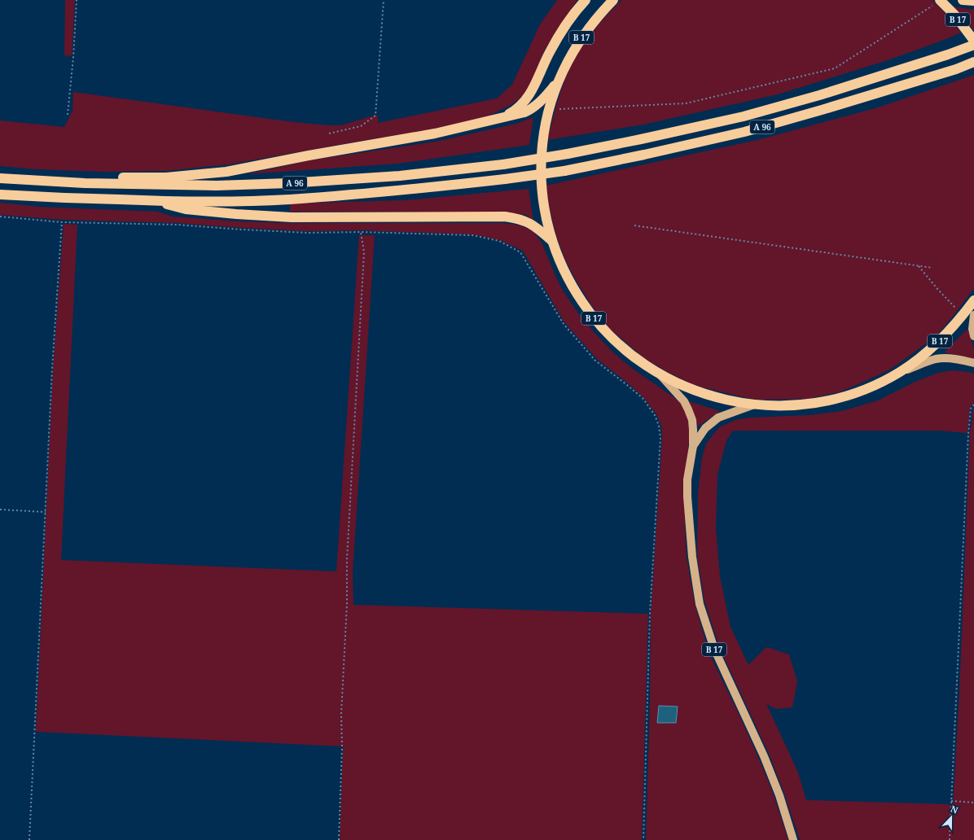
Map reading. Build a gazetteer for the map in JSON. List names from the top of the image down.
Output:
{
  "streets": {
    "highway": ["B 17", "A 96"]
  },
  "north": "top"
}
